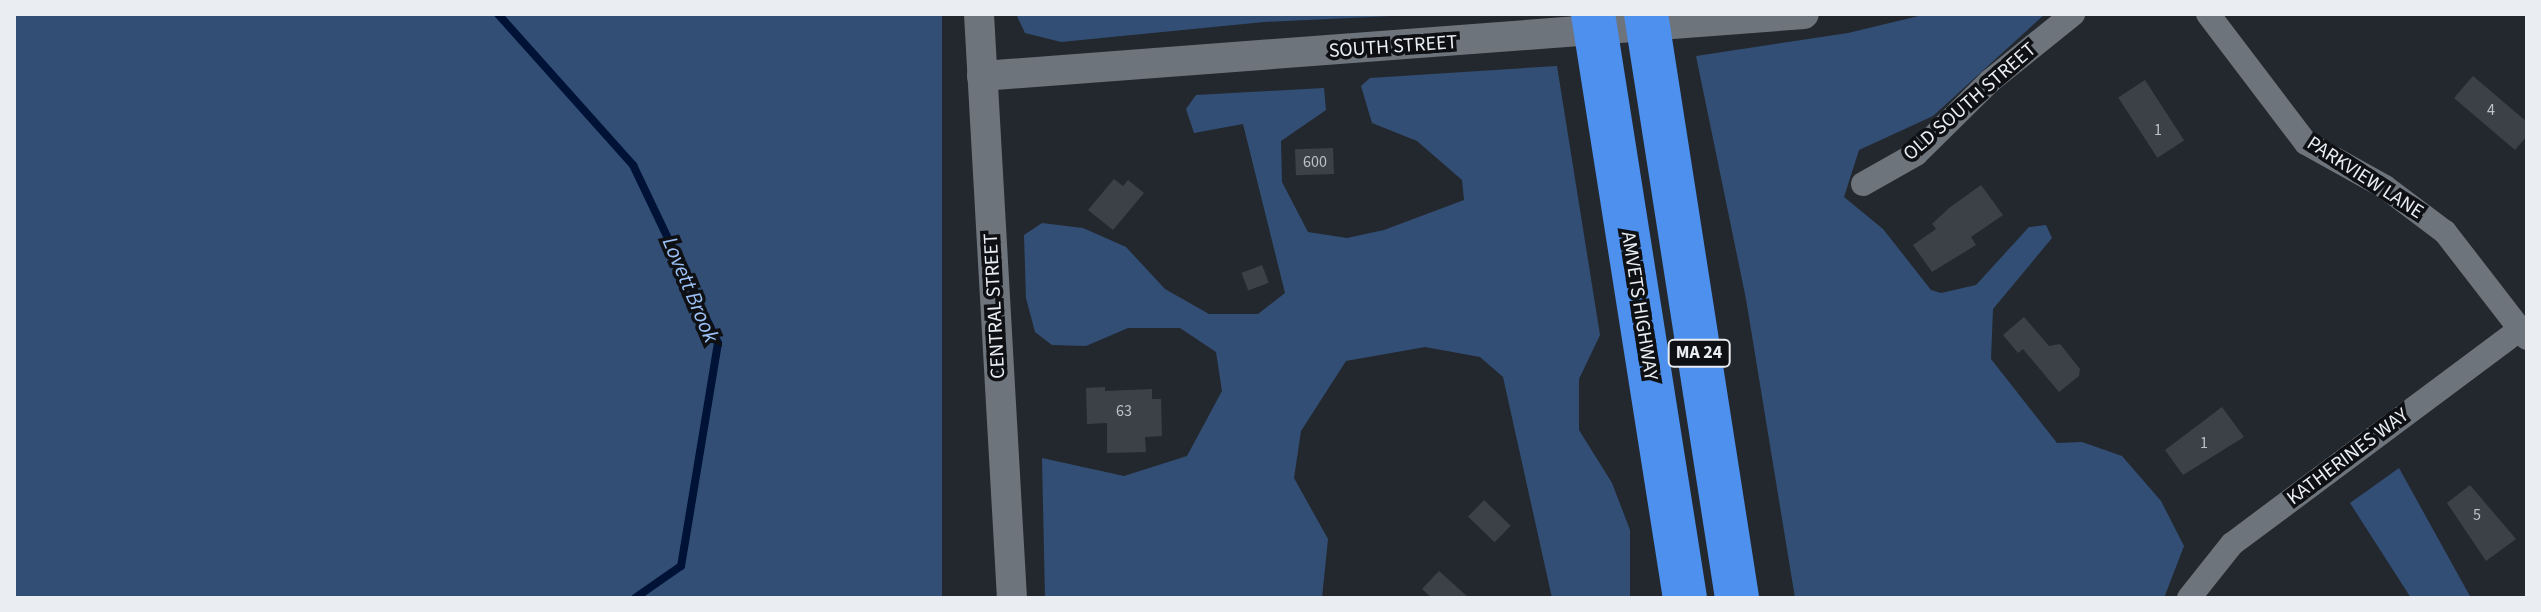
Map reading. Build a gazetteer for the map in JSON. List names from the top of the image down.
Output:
{
  "streets": {
    "highway": ["AMVETS HIGHWAY", "MA 24"],
    "street": [
      "SOUTH STREET",
      "OLD SOUTH STREET",
      "PARKVIEW LANE",
      "CENTRAL STREET",
      "KATHERINES WAY"
    ]
  },
  "crossings": [
    ["SOUTH STREET", "CENTRAL STREET"],
    ["PARKVIEW LANE", "KATHERINES WAY"]
  ],
  "water": ["Lovett Brook"],
  "house_numbers": [
    "4",
    "1",
    "600",
    "63",
    "1",
    "5"
  ]
}
